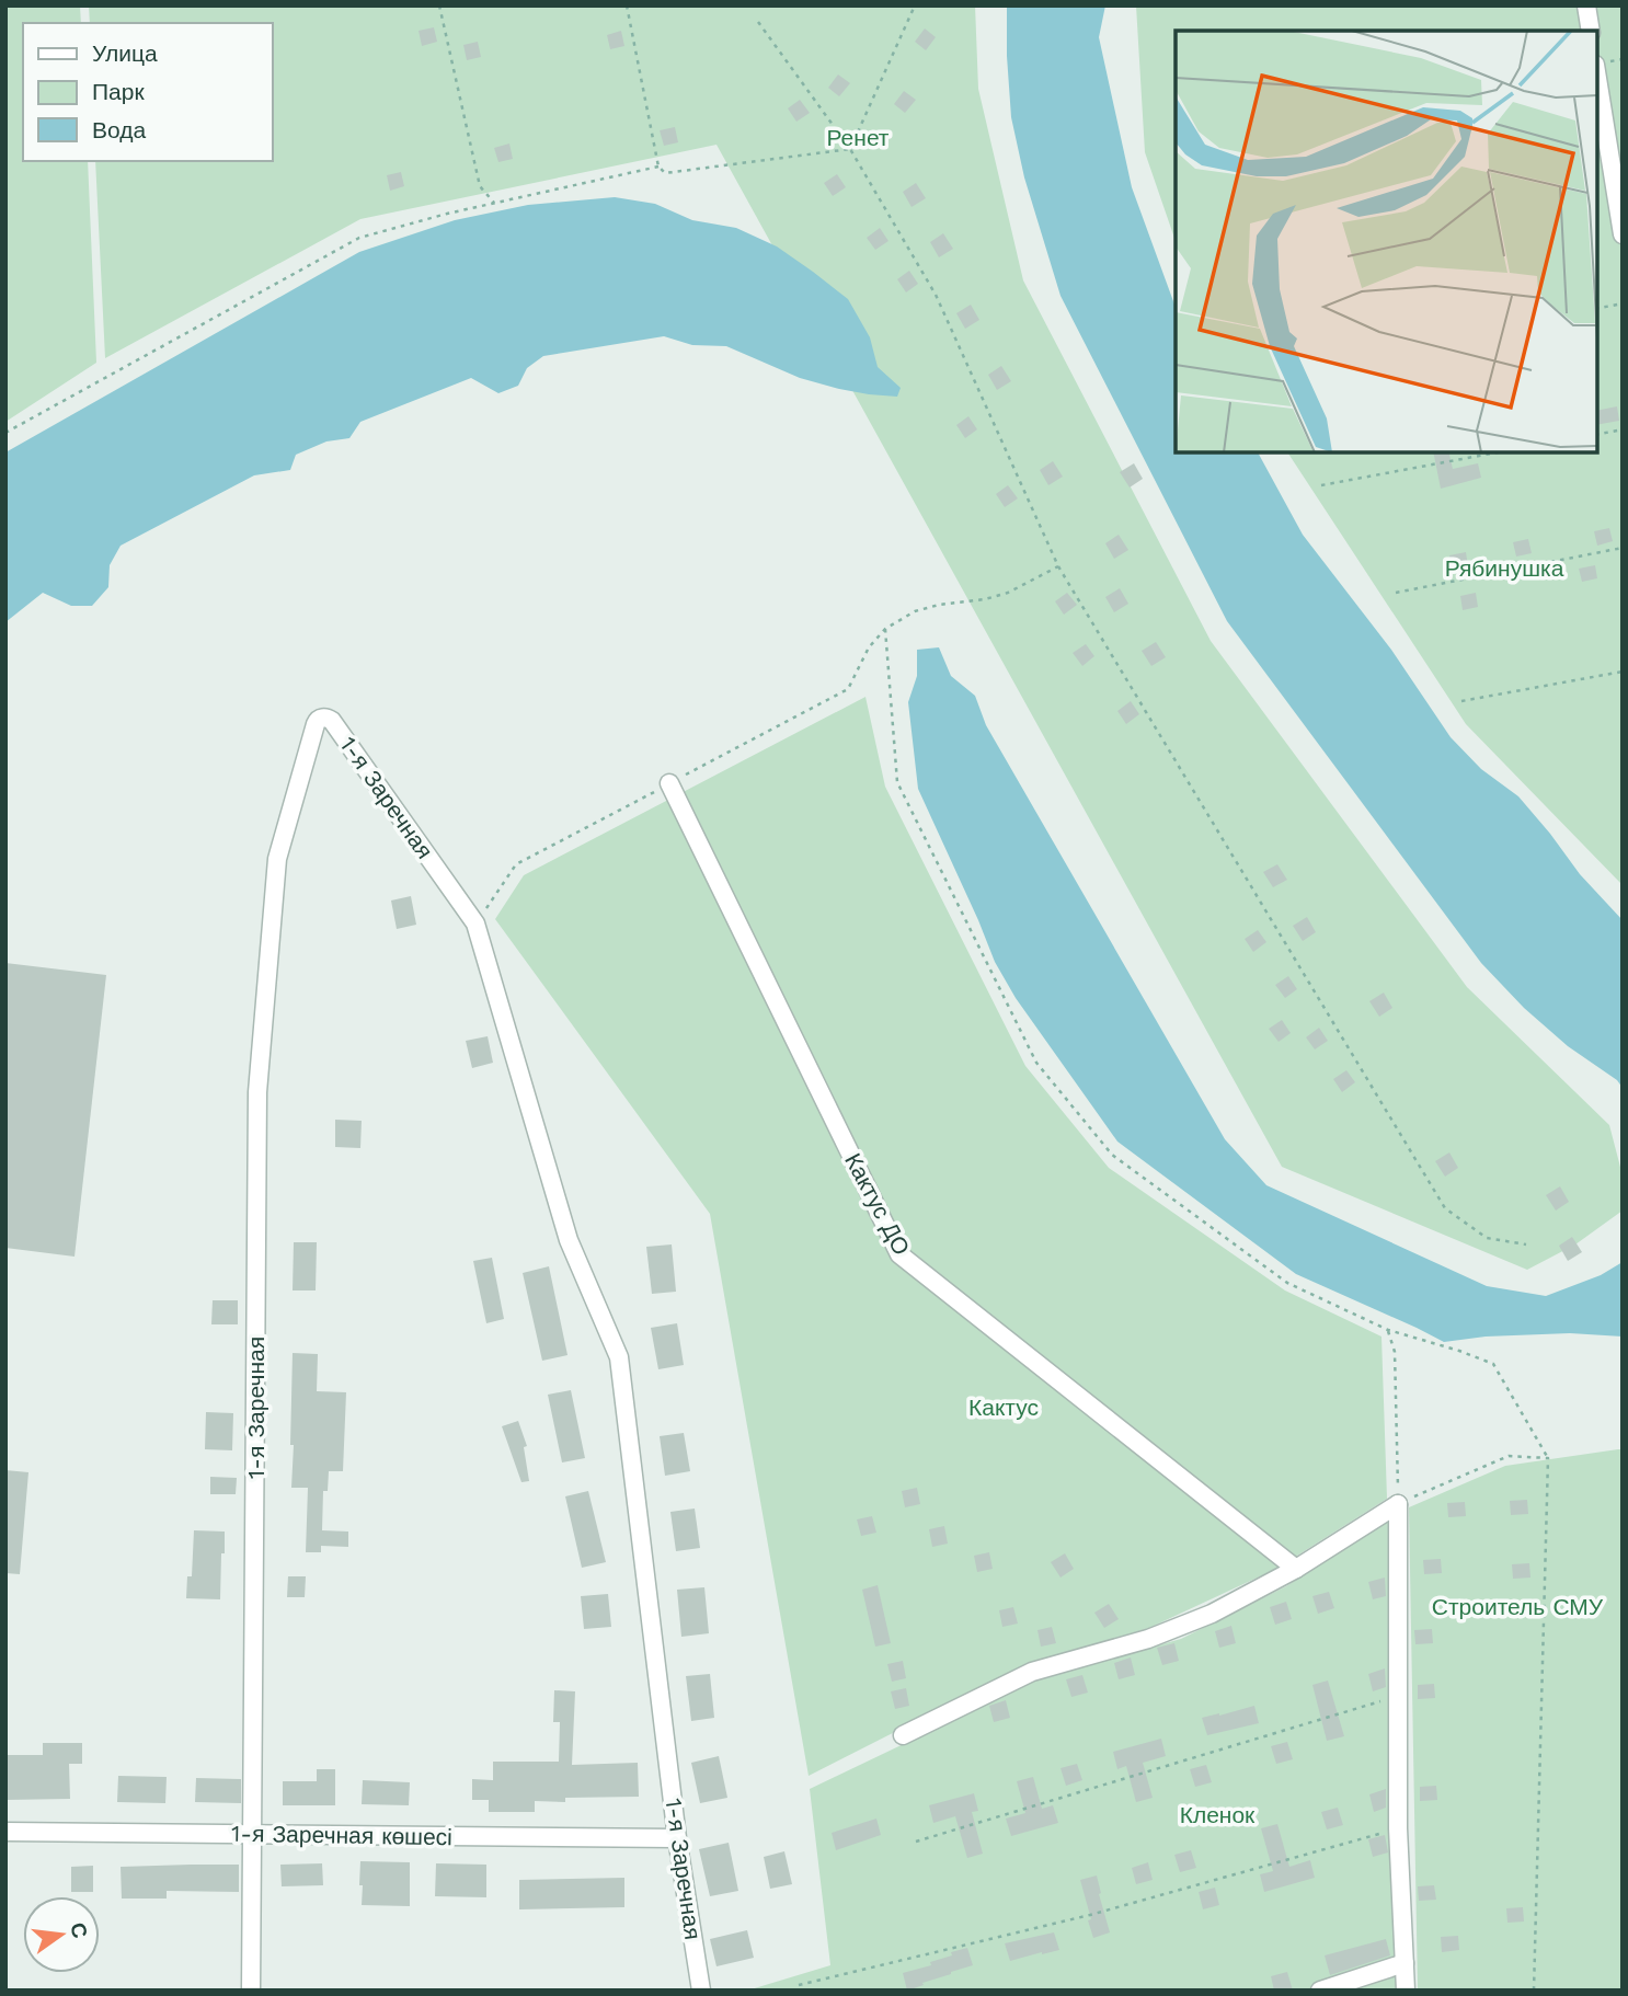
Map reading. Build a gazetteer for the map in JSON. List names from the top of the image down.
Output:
{
  "streets": {
    "street": ["1-я Заречная", "Кактус ДО", "1-я Заречная көшесі"]
  },
  "crossings": [
    ["1-я Заречная", "1-я Заречная көшесі"]
  ],
  "parks": [
    "Ренет",
    "Рябинушка",
    "Кактус",
    "Строитель СМУ",
    "Кленок"
  ],
  "legend": ["Улица", "Парк", "Вода"],
  "north": "right"
}
